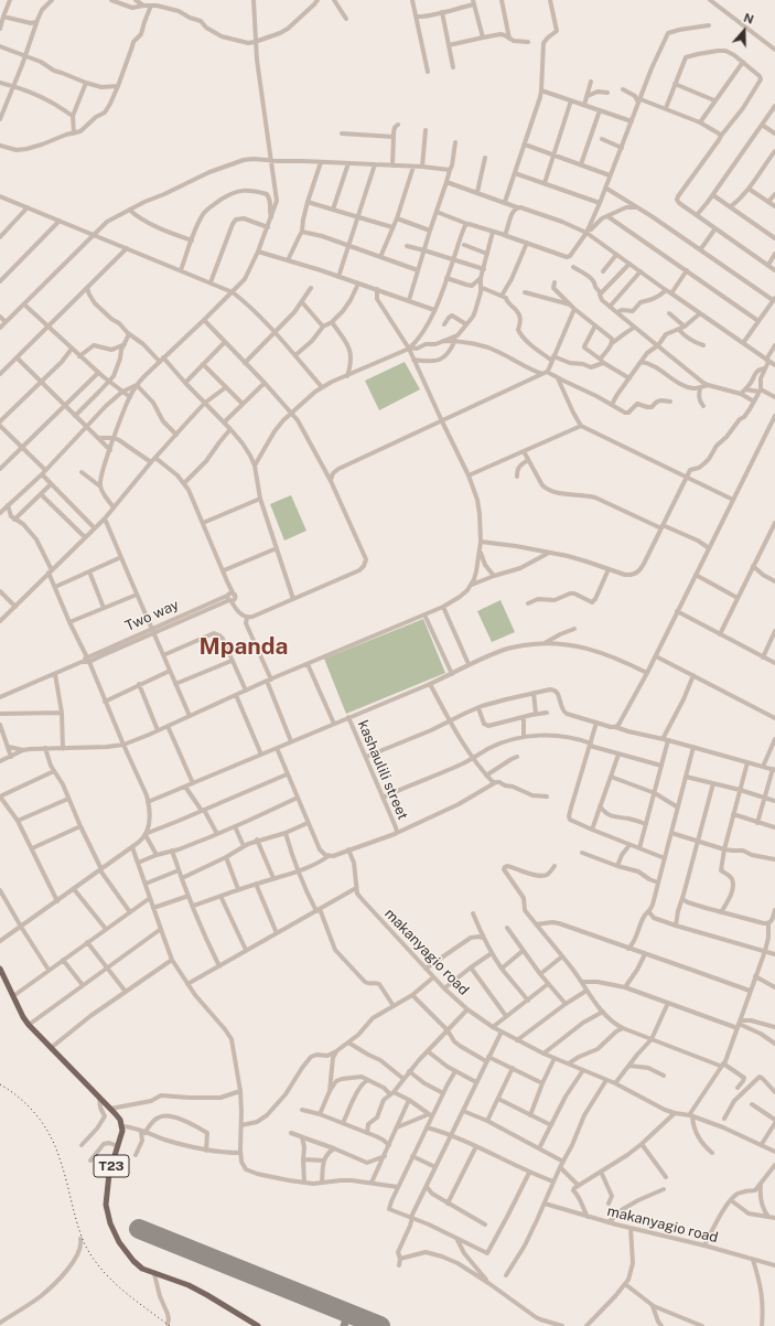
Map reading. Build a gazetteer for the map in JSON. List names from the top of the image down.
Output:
{
  "streets": {
    "main road": ["T23"],
    "street": ["Two way", "kashaulili street", "makanyagio road"]
  },
  "crossings": [
    ["kashaulili street", "makanyagio road"]
  ],
  "districts": ["Mpanda"],
  "north": "top"
}
